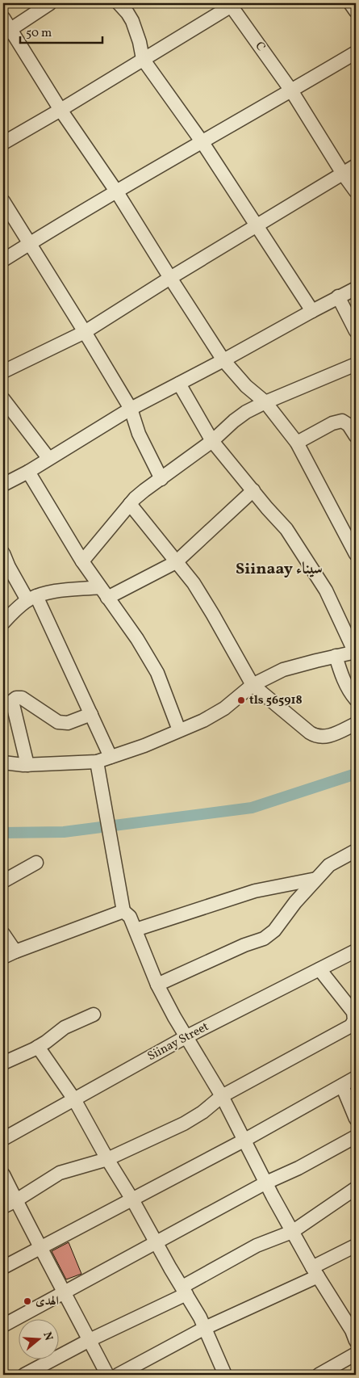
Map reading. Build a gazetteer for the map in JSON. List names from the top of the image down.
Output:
{
  "streets": {
    "street": ["C", "Siinay Street"]
  },
  "districts": ["Siinaay سيناء"],
  "places": ["tls 565918", "الهدى"],
  "scale_bar": "50 m",
  "north": "right"
}
